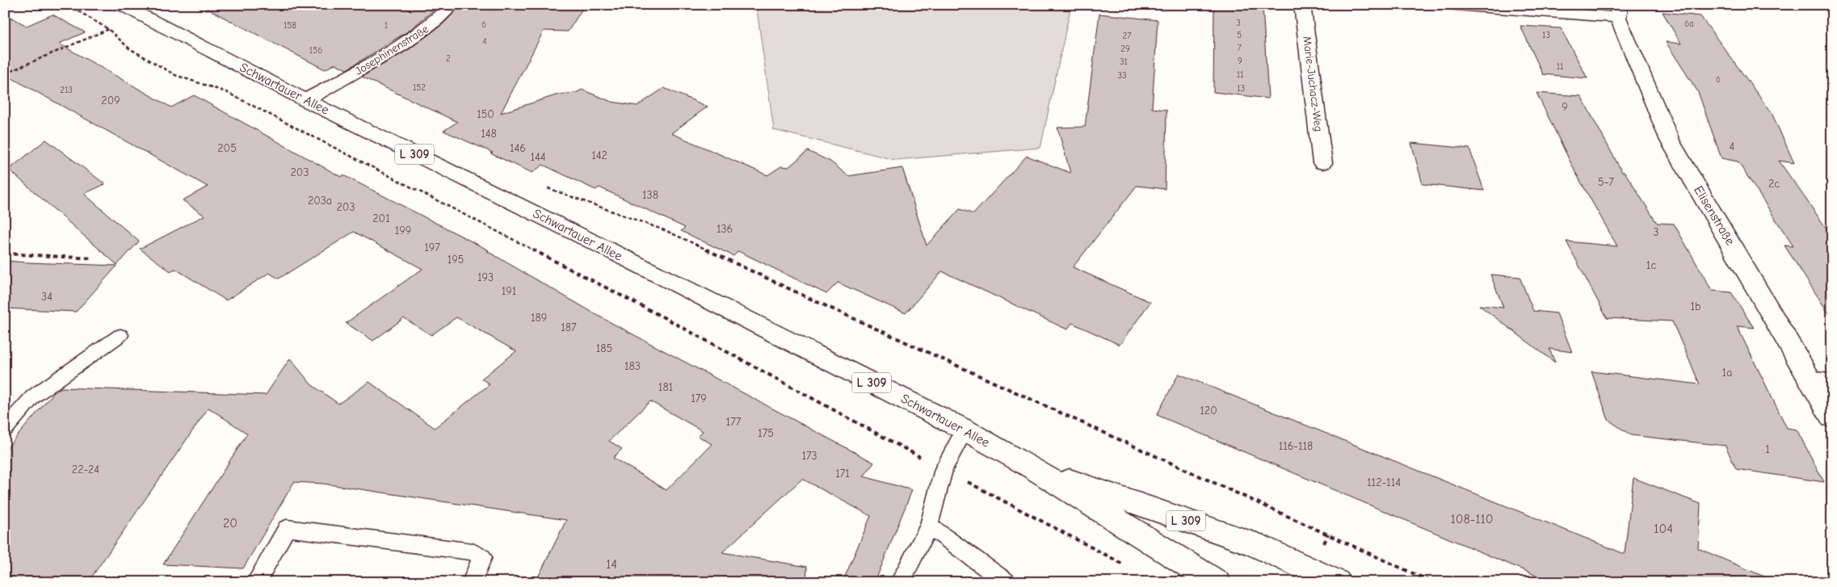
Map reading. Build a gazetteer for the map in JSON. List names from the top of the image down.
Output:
{
  "streets": {
    "main road": [
      "Josephinenstraße",
      "Marie-Juchacz-Weg",
      "Schwartauer Allee",
      "L 309",
      "Elisenstraße"
    ]
  },
  "crossings": [
    ["Josephinenstraße", "Schwartauer Allee"]
  ],
  "house_numbers": [
    "3",
    "6a",
    "6",
    "158",
    "1",
    "5",
    "13",
    "27",
    "4",
    "7",
    "29",
    "156",
    "2",
    "9",
    "31",
    "11",
    "11",
    "33",
    "6",
    "152",
    "13",
    "213",
    "209",
    "9",
    "150",
    "148",
    "4",
    "205",
    "146",
    "142",
    "144",
    "203",
    "5-7",
    "2c",
    "138",
    "203a",
    "203",
    "201",
    "136",
    "199",
    "3",
    "197",
    "195",
    "1c",
    "193",
    "191",
    "34",
    "1b",
    "189",
    "187",
    "185",
    "183",
    "1a",
    "181",
    "179",
    "120",
    "177",
    "175",
    "116-118",
    "1",
    "173",
    "22-24",
    "171",
    "112-114",
    "108-110",
    "20",
    "104",
    "14"
  ]
}
